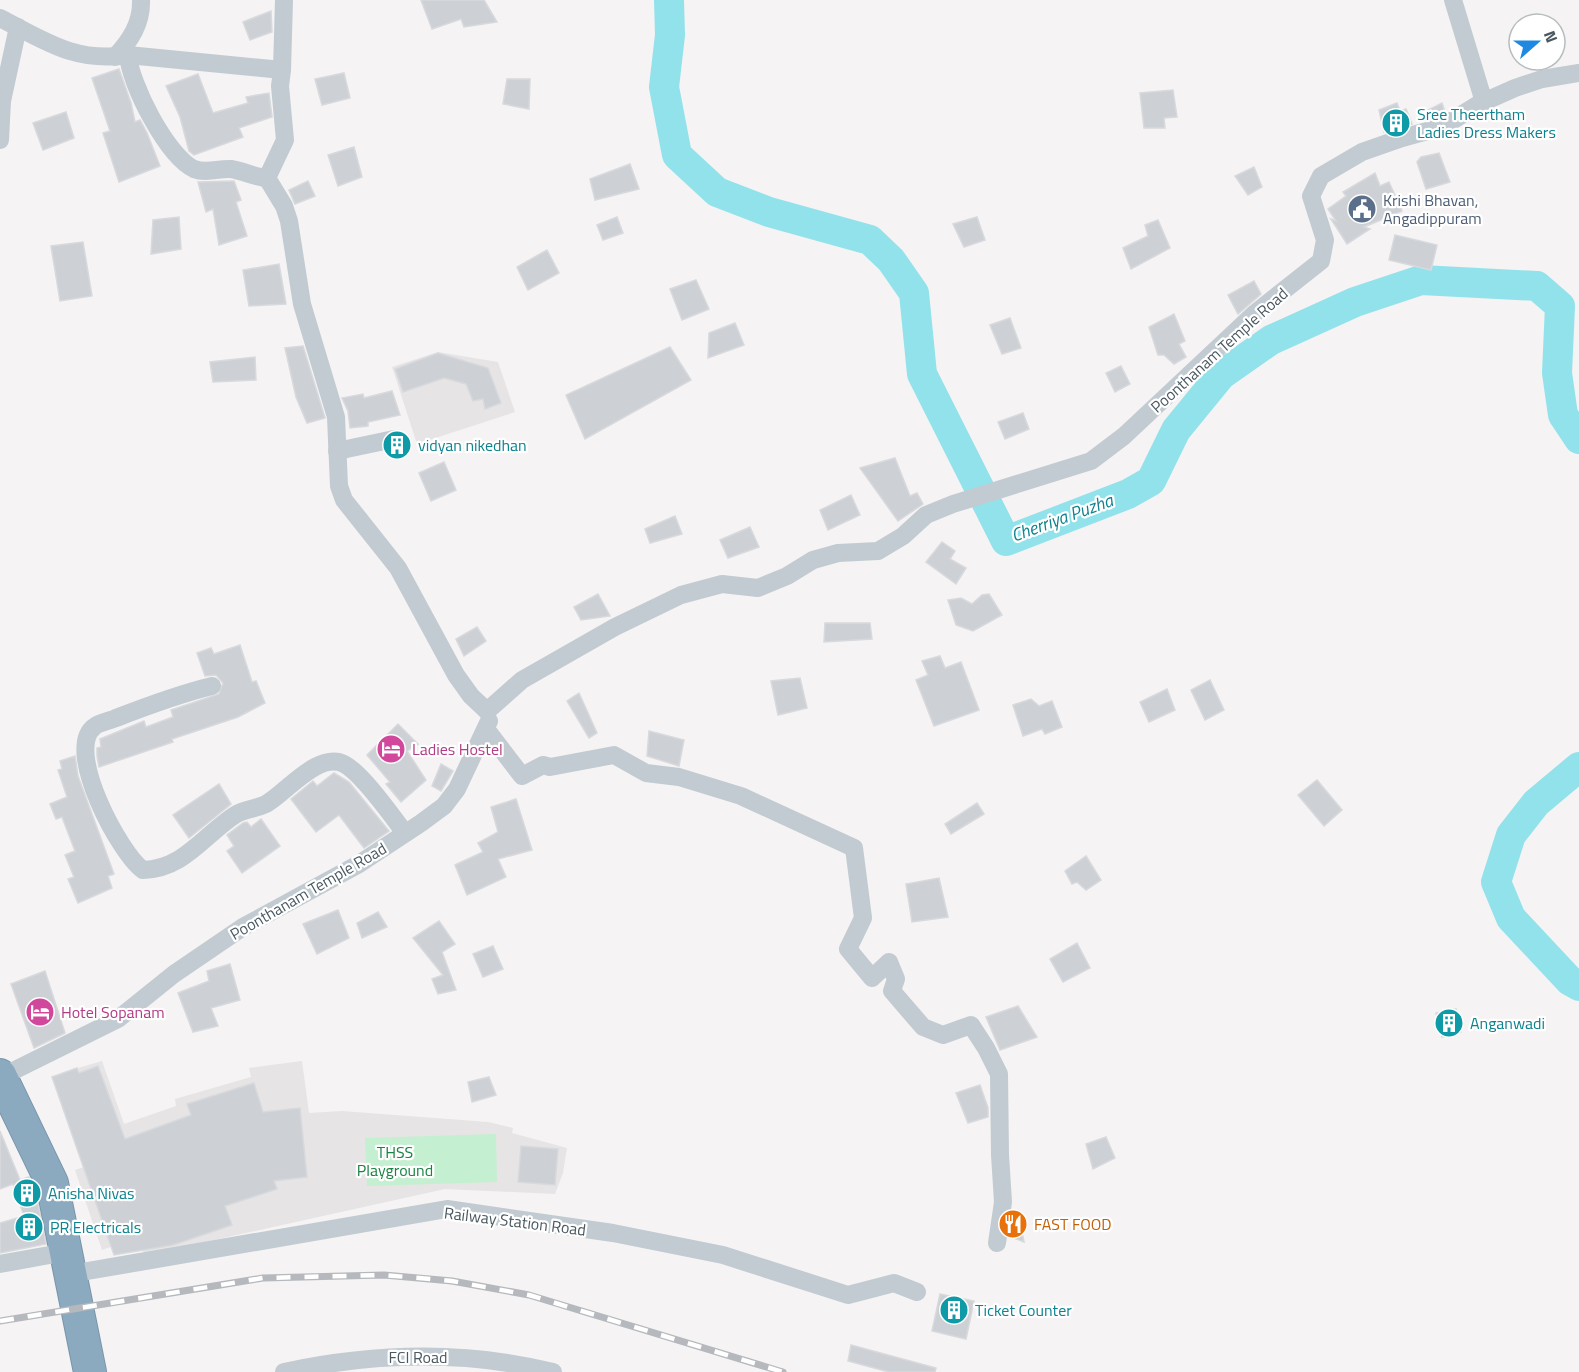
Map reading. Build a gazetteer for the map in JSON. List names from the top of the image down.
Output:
{
  "streets": {
    "street": ["Poonthanam Temple Road", "Railway Station Road", "FCI Road"]
  },
  "water": ["Cherriya Puzha"],
  "parks": ["THSS Playground"],
  "places": {
    "building": [
      "Sree Theertham Ladies Dress Makers",
      "vidyan nikedhan",
      "Anganwadi",
      "Anisha Nivas",
      "PR Electricals",
      "Ticket Counter"
    ],
    "public building": ["Krishi Bhavan, Angadippuram"],
    "hotel": ["Ladies Hostel", "Hotel Sopanam"],
    "restaurant": ["FAST FOOD"]
  },
  "north": "right"
}
